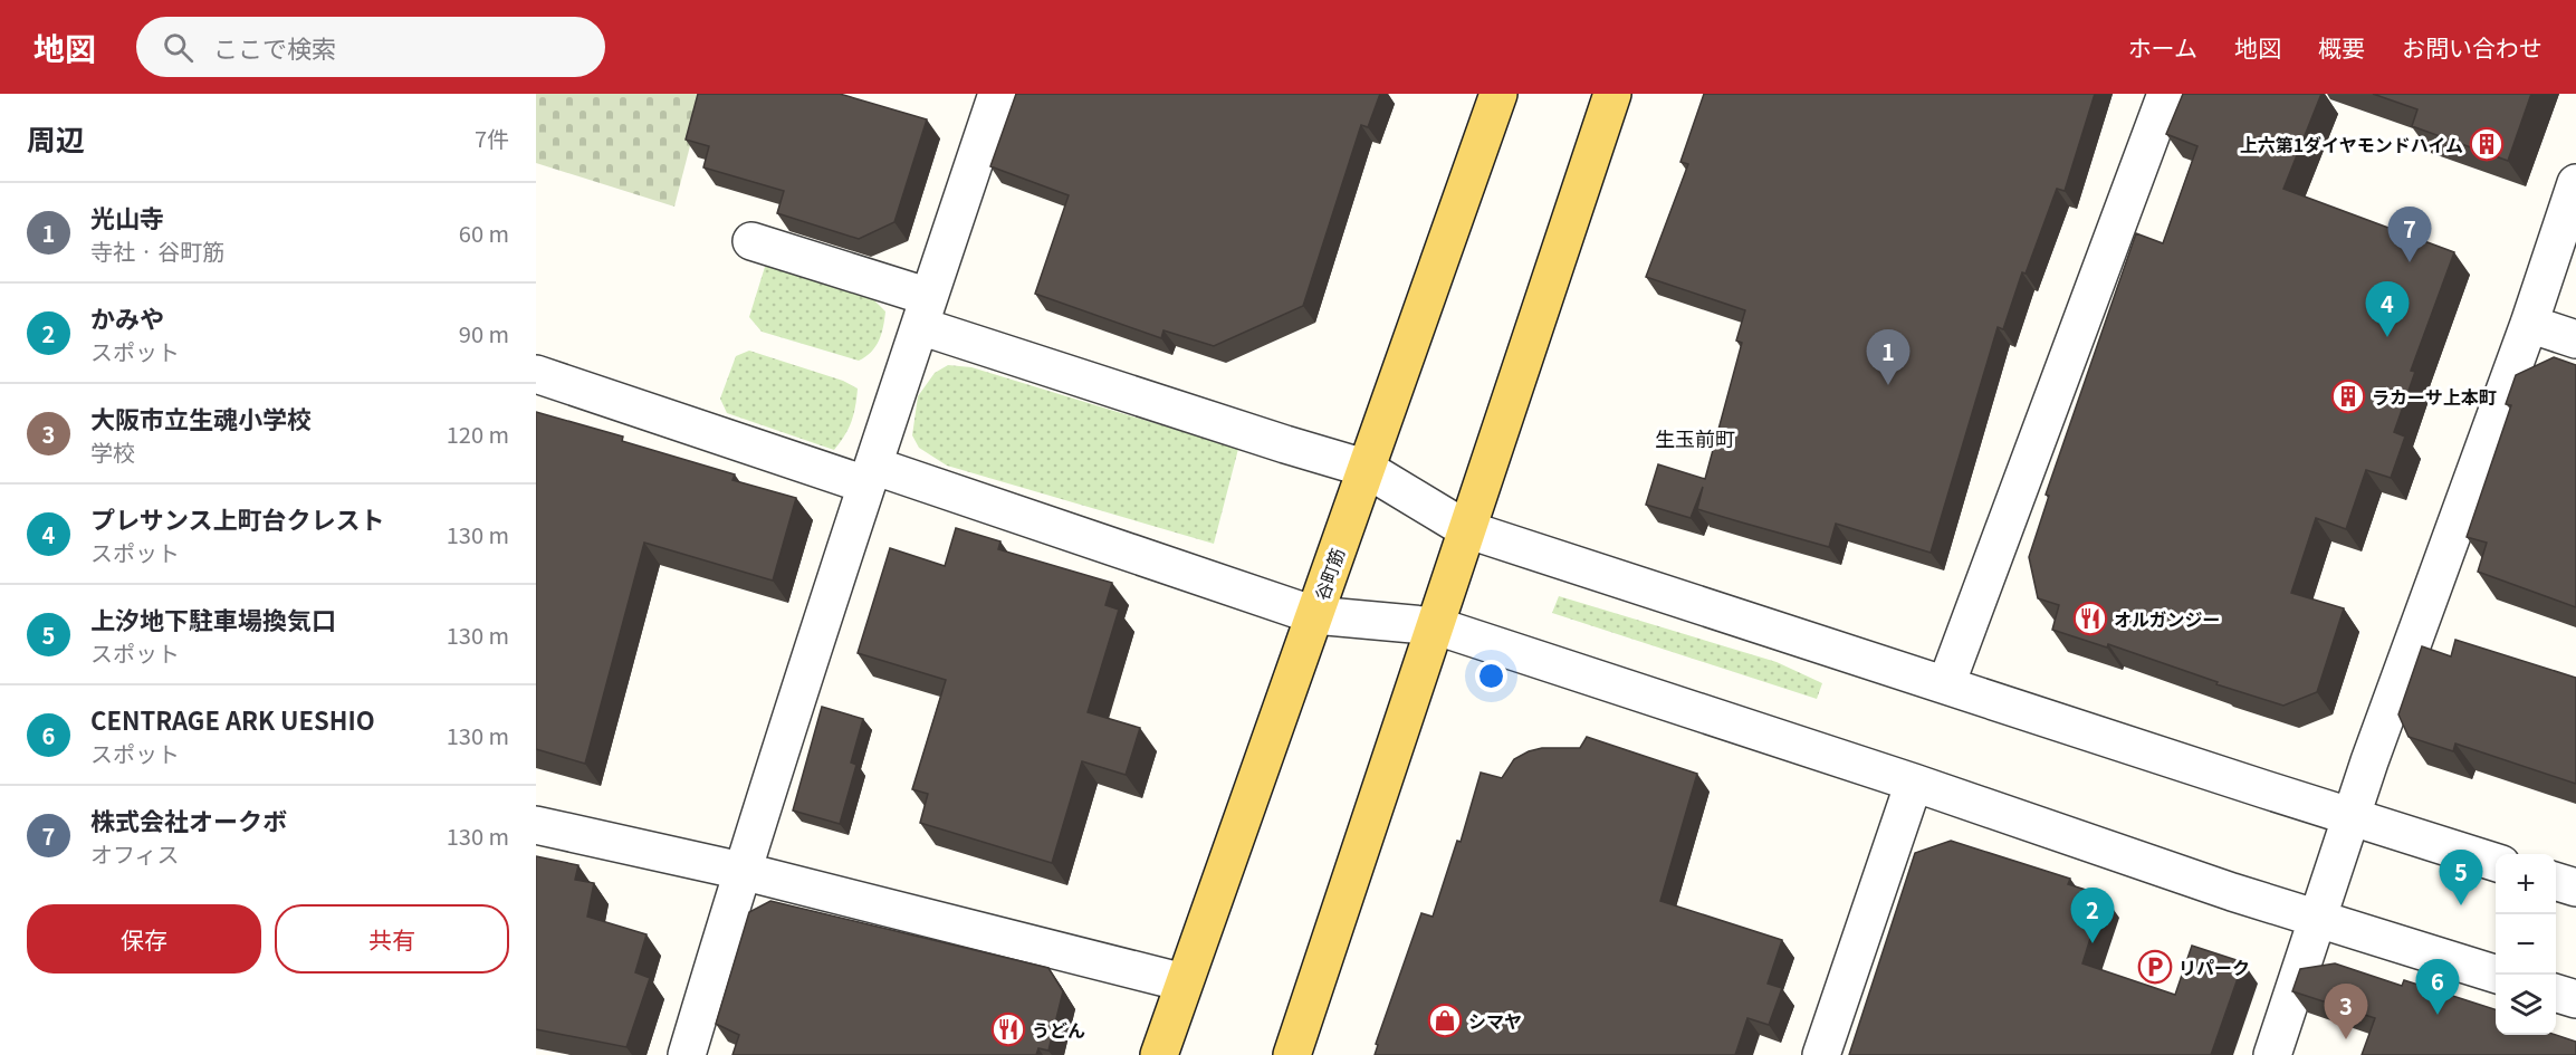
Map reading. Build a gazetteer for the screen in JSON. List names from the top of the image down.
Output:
{
  "streets": {
    "main road": ["谷町筋"]
  },
  "districts": ["生玉前町"],
  "places": {
    "building": ["上六第1ダイヤモンドハイム", "ラカーサ上本町"],
    "restaurant": ["オルガンジー", "うどん"],
    "parking": ["リパーク"],
    "shop": ["シマヤ"]
  },
  "page": {
    "header": "地図",
    "search": "ここで検索",
    "nav": [
      "ホーム",
      "地図",
      "概要",
      "お問い合わせ"
    ],
    "heading": ["周辺", "7件"],
    "list": [
      {
        "mark": "1",
        "name": "光山寺",
        "note": "寺社 · 谷町筋",
        "value": "60 m"
      },
      {
        "mark": "2",
        "name": "かみや",
        "note": "スポット",
        "value": "90 m"
      },
      {
        "mark": "3",
        "name": "大阪市立生魂小学校",
        "note": "学校",
        "value": "120 m"
      },
      {
        "mark": "4",
        "name": "プレサンス上町台クレスト",
        "note": "スポット",
        "value": "130 m"
      },
      {
        "mark": "5",
        "name": "上汐地下駐車場換気口",
        "note": "スポット",
        "value": "130 m"
      },
      {
        "mark": "6",
        "name": "CENTRAGE ARK UESHIO",
        "note": "スポット",
        "value": "130 m"
      },
      {
        "mark": "7",
        "name": "株式会社オークボ",
        "note": "オフィス",
        "value": "130 m"
      }
    ],
    "pins": [
      "7",
      "4",
      "1",
      "5",
      "2",
      "6",
      "3"
    ],
    "map_buttons": ["+", "−"],
    "buttons": ["保存", "共有"]
  }
}
